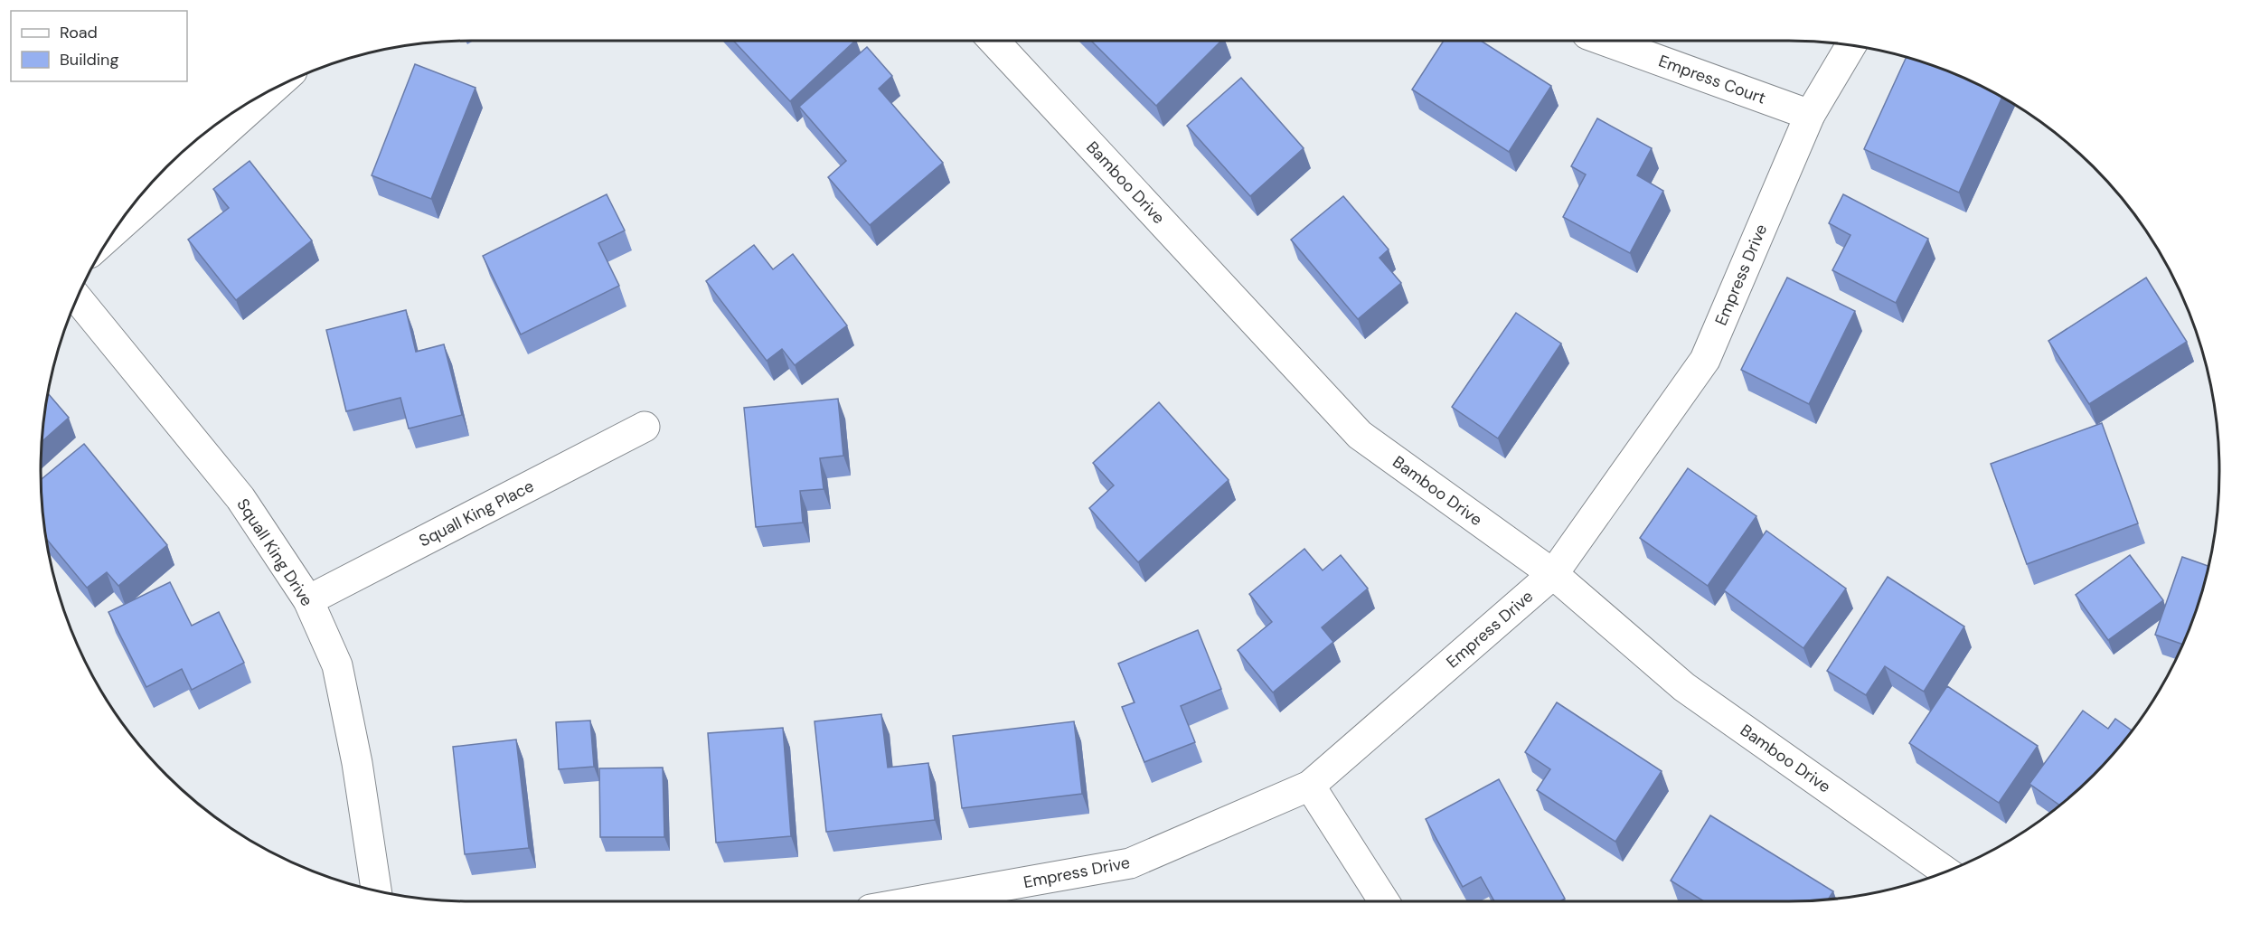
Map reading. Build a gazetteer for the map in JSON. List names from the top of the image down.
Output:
{
  "streets": {
    "street": [
      "Empress Court",
      "Bamboo Drive",
      "Empress Drive",
      "Squall King Place",
      "Squall King Drive"
    ]
  },
  "crossings": [
    ["Empress Court", "Empress Drive"],
    ["Bamboo Drive", "Empress Drive"],
    ["Squall King Place", "Squall King Drive"]
  ],
  "legend": ["Road", "Building"]
}
